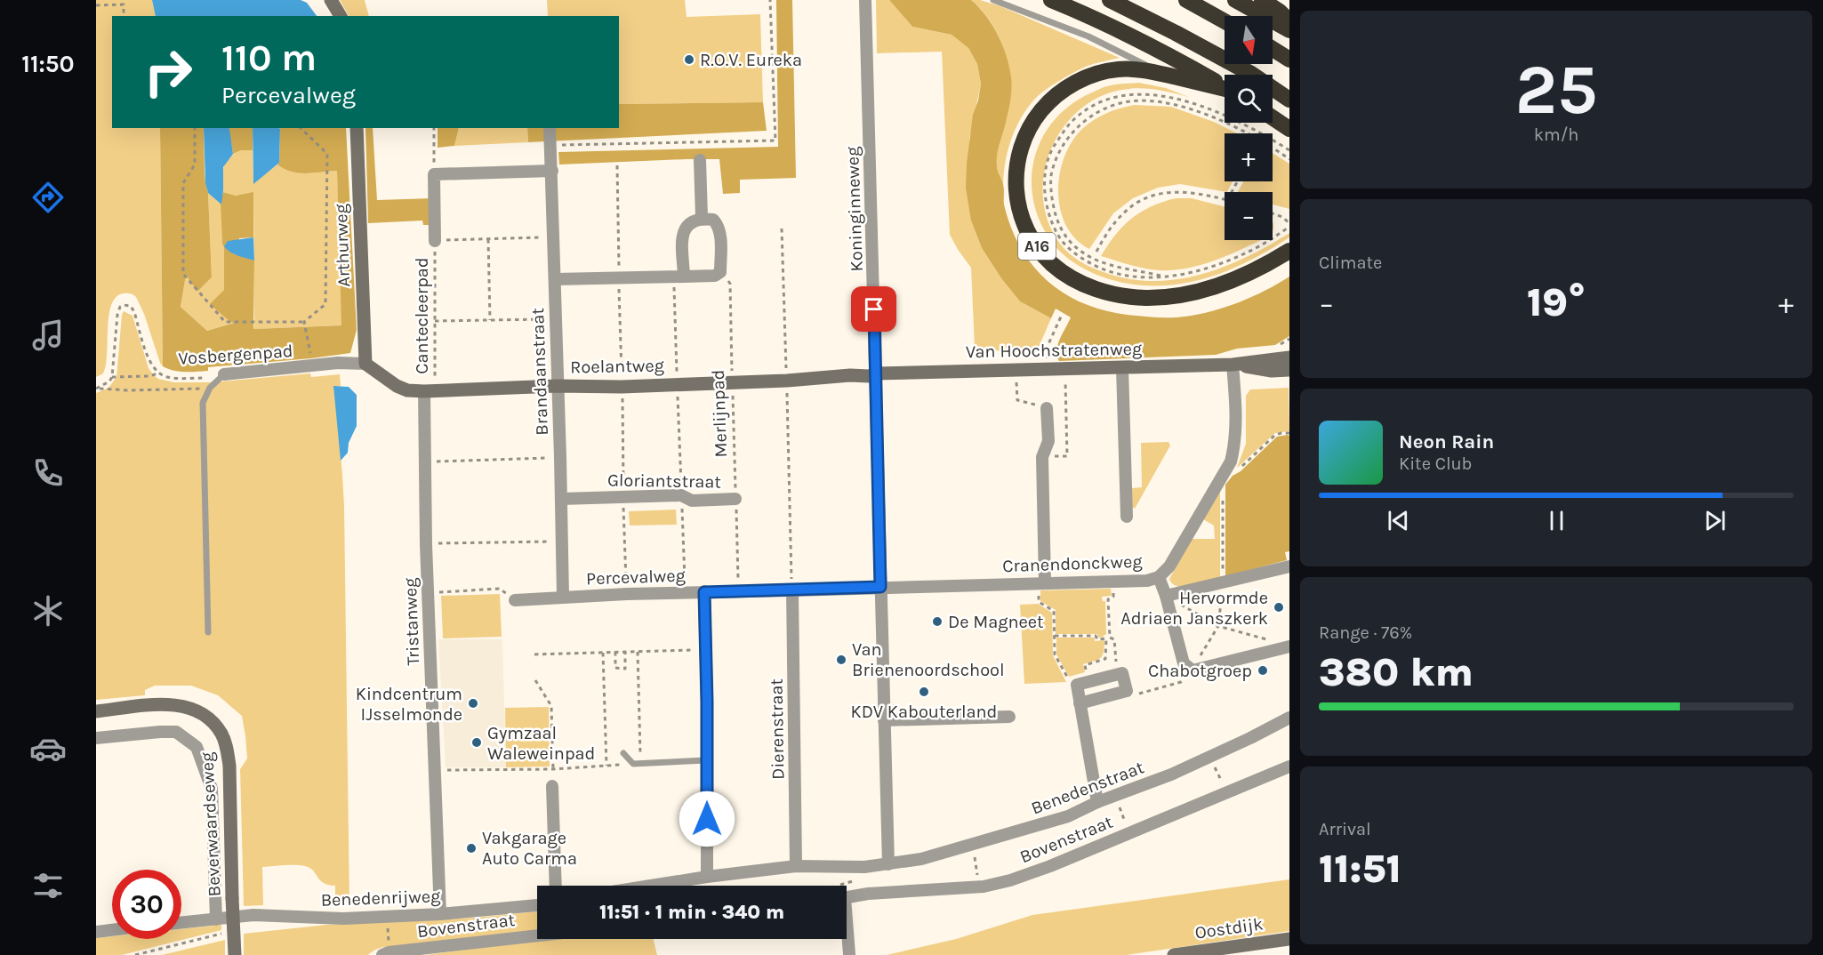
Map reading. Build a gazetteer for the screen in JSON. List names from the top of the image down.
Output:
{
  "streets": {
    "highway": ["A16"],
    "street": [
      "Koninginneweg",
      "Arthurweg",
      "Van Hoochstratenweg",
      "Vosbergenpad",
      "Roelantweg",
      "Brandaanstraat",
      "Gloriantstraat",
      "Cranendonckweg",
      "Percevalweg",
      "Tristanweg",
      "Dierenstraat",
      "Benedenstraat",
      "Beverwaardseweg",
      "Bovenstraat",
      "Benedenrijweg",
      "Oostdijk"
    ],
    "path": ["Cantecleerpad", "Merlijnpad"]
  },
  "crossings": [
    ["Koninginneweg", "Van Hoochstratenweg"],
    ["Koninginneweg", "Roelantweg"],
    ["Koninginneweg", "Cranendonckweg"],
    ["Koninginneweg", "Percevalweg"],
    ["Koninginneweg", "Benedenstraat"],
    ["Arthurweg", "Vosbergenpad"],
    ["Arthurweg", "Roelantweg"],
    ["Cantecleerpad", "Roelantweg"],
    ["Cantecleerpad", "Tristanweg"],
    ["Van Hoochstratenweg", "Roelantweg"],
    ["Van Hoochstratenweg", "Cranendonckweg"],
    ["Vosbergenpad", "Roelantweg"],
    ["Roelantweg", "Brandaanstraat"],
    ["Roelantweg", "Merlijnpad"],
    ["Roelantweg", "Tristanweg"],
    ["Brandaanstraat", "Gloriantstraat"],
    ["Brandaanstraat", "Percevalweg"],
    ["Merlijnpad", "Gloriantstraat"],
    ["Merlijnpad", "Percevalweg"],
    ["Cranendonckweg", "Percevalweg"],
    ["Percevalweg", "Dierenstraat"],
    ["Tristanweg", "Benedenrijweg"]
  ],
  "places": [
    "R.O.V. Eureka",
    "Hervormde Adriaen Janszkerk",
    "De Magneet",
    "Van Brienenoordschool",
    "Chabotgroep",
    "KDV Kabouterland",
    "Kindcentrum IJsselmonde",
    "Gymzaal Waleweinpad",
    "Vakgarage Auto Carma"
  ],
  "north": "bottom",
  "page": {
    "tabs": "11:50",
    "tile": [
      ["25", "km/h"],
      "Climate",
      ["Range · 76%", "380 km"],
      ["Arrival", "11:51"]
    ],
    "map_buttons": ["+", "−"],
    "turn": ["110 m", "Percevalweg"],
    "heat": ["−", "19°", "+"],
    "song": ["Neon Rain", "Kite Club"],
    "limit": "30",
    "trip": "11:51 · 1 min · 340 m"
  }
}
